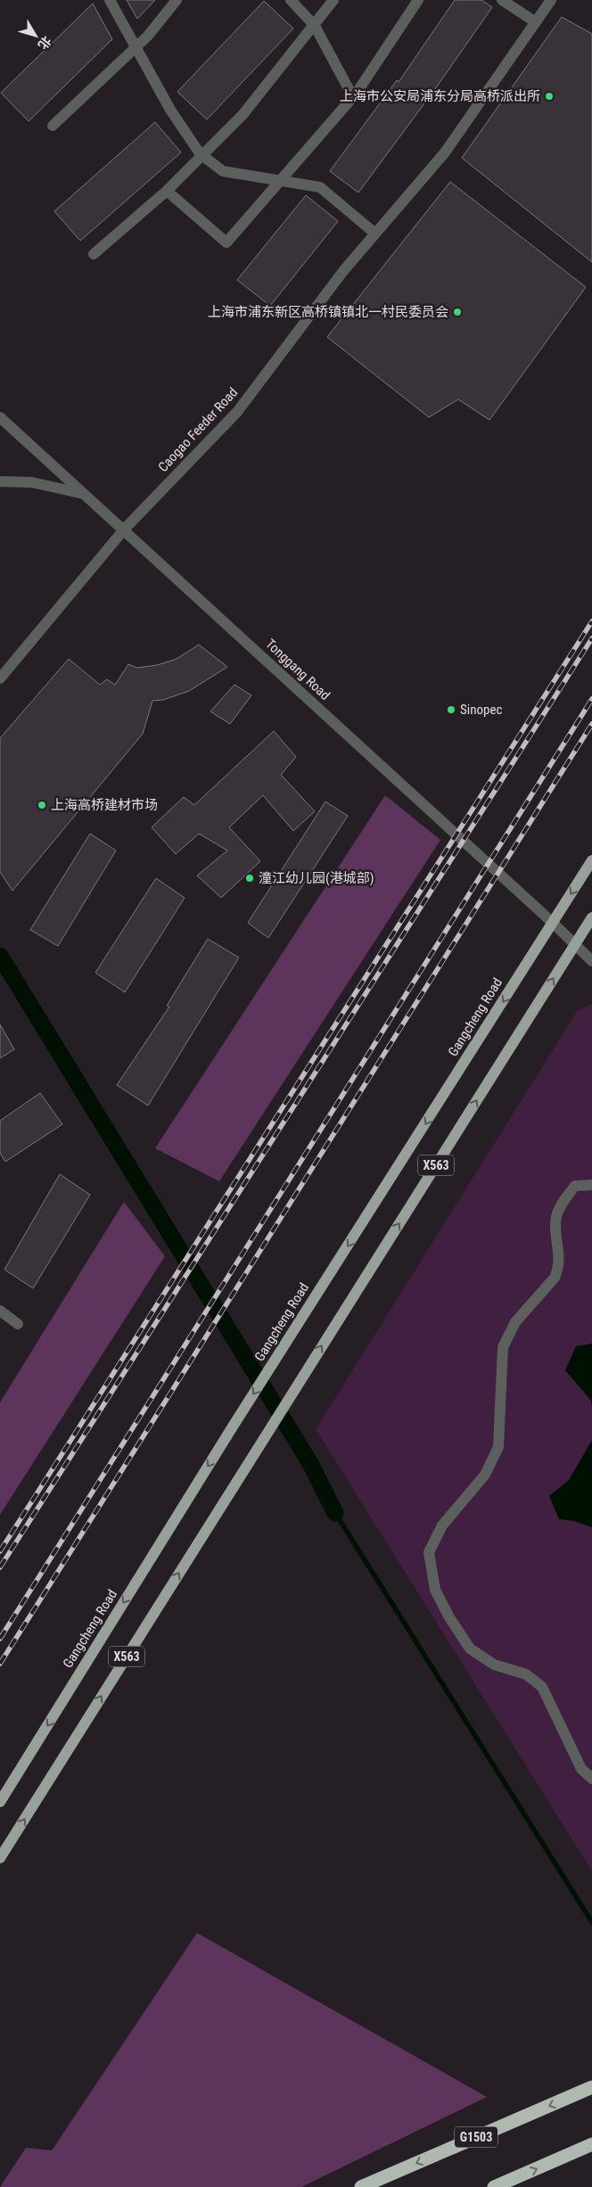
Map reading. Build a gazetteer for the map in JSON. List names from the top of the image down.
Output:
{
  "streets": {
    "highway": ["G1503"],
    "main road": ["Gangcheng Road", "X563"],
    "street": ["Caogao Feeder Road", "Tonggang Road"]
  },
  "crossings": [
    ["Caogao Feeder Road", "Tonggang Road"],
    ["Tonggang Road", "Gangcheng Road"],
    ["Tonggang Road", "X563"]
  ],
  "places": [
    "上海市公安局浦东分局高桥派出所",
    "上海市浦东新区高桥镇镇北一村民委员会",
    "Sinopec",
    "上海高桥建材市场",
    "潼江幼儿园(港城部)"
  ],
  "north": "bottom right"
}
